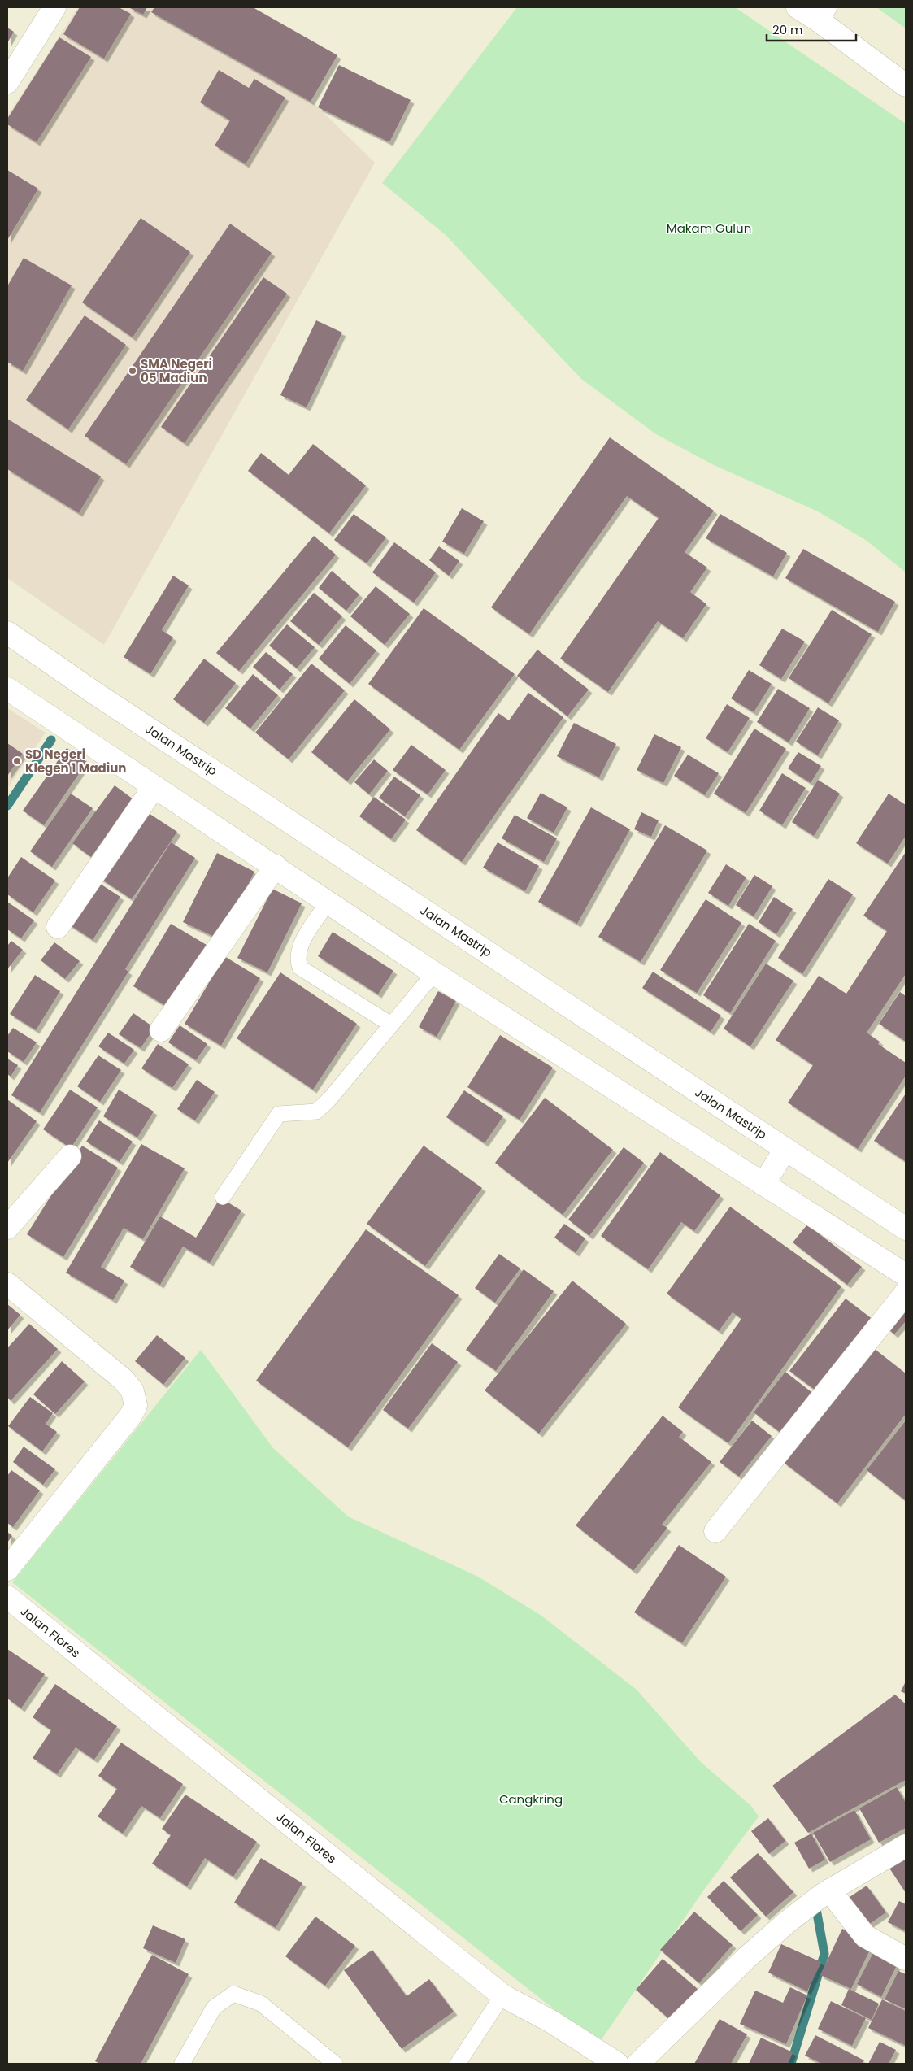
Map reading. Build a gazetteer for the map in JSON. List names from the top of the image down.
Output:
{
  "streets": {
    "street": ["Jalan Mastrip", "Jalan Flores"]
  },
  "parks": ["Makam Gulun", "Cangkring"],
  "places": ["SMA Negeri 05 Madiun", "SD Negeri Klegen 1 Madiun"],
  "scale_bar": "20 m"
}
